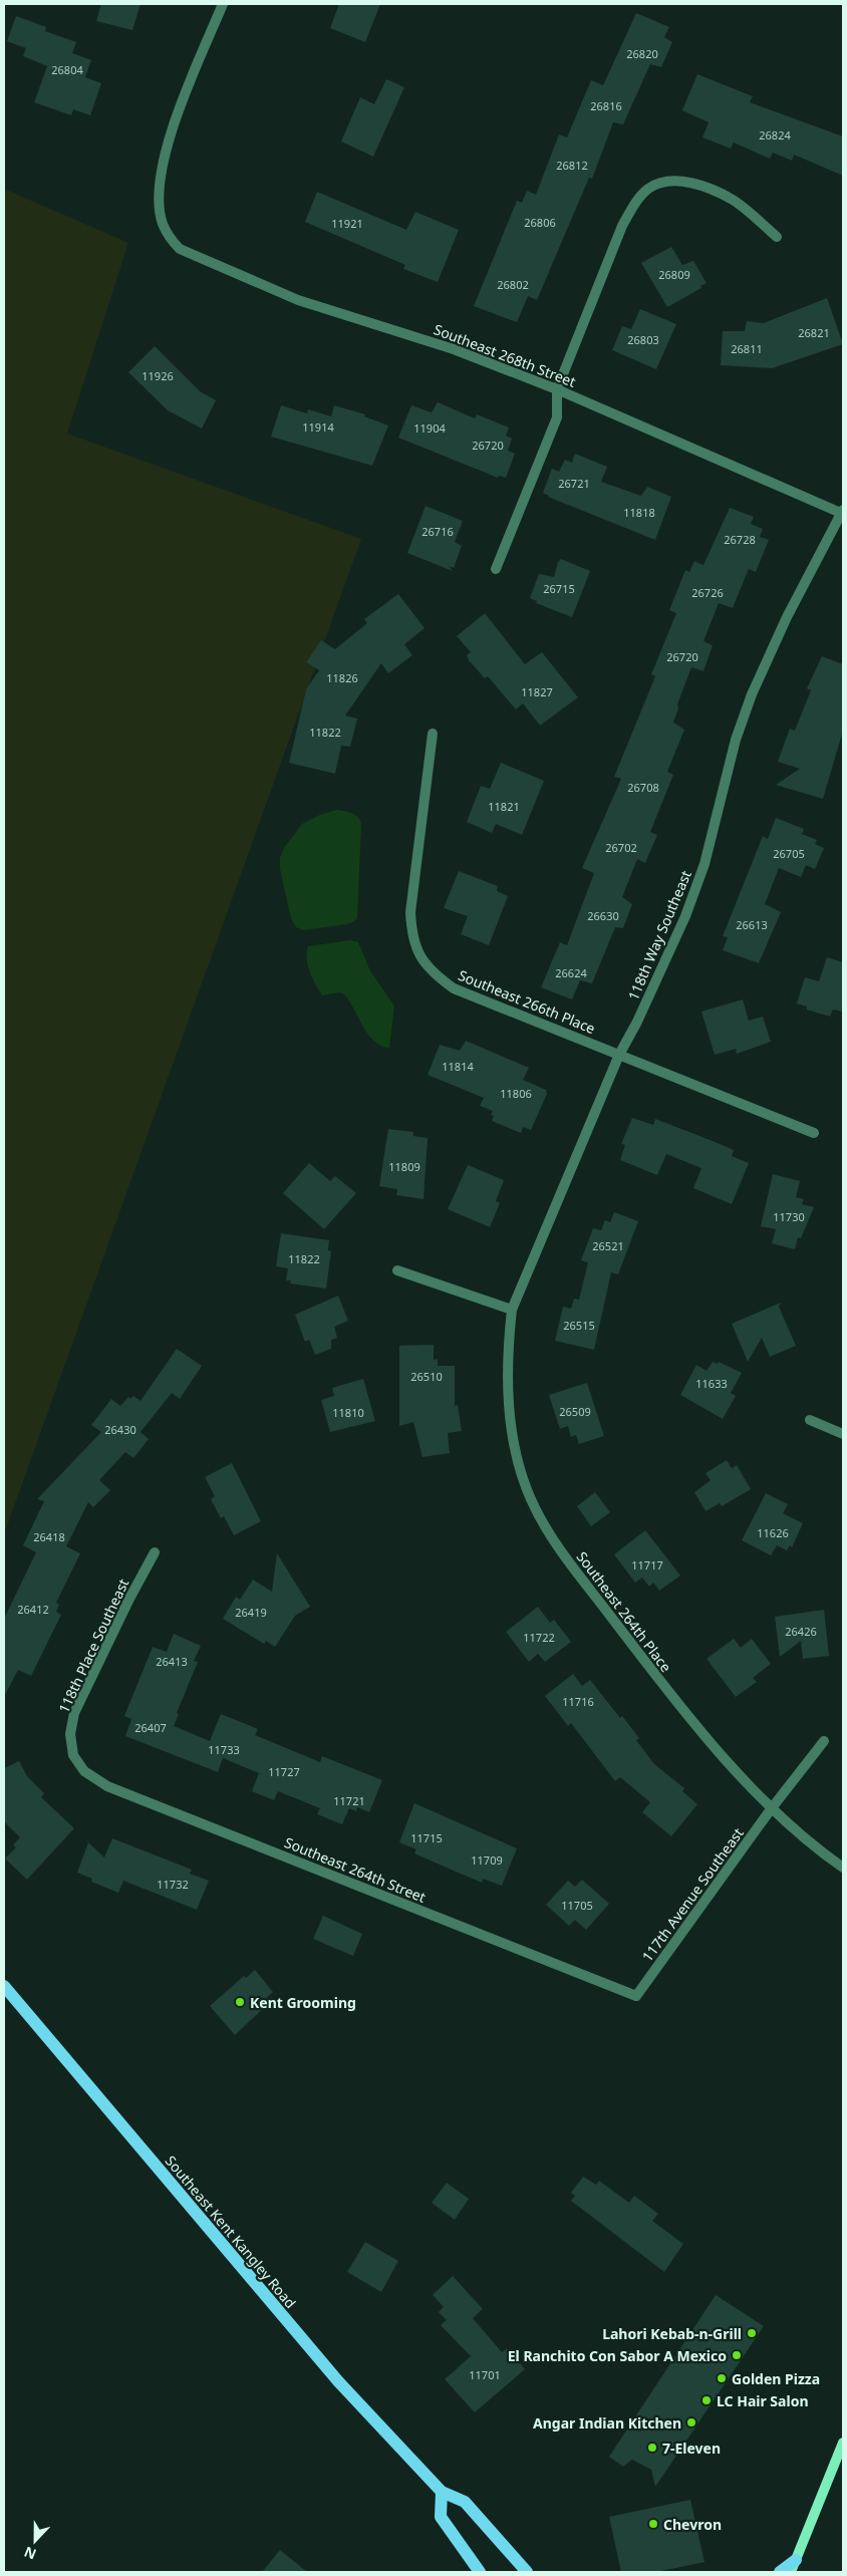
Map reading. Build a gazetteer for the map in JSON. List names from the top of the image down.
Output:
{
  "streets": {
    "main road": ["Southeast Kent Kangley Road"],
    "street": [
      "Southeast 268th Street",
      "118th Way Southeast",
      "Southeast 266th Place",
      "Southeast 264th Place",
      "118th Place Southeast",
      "Southeast 264th Street",
      "117th Avenue Southeast"
    ]
  },
  "crossings": [
    ["Southeast 268th Street", "118th Way Southeast"],
    ["118th Way Southeast", "Southeast 266th Place"],
    ["118th Way Southeast", "Southeast 264th Place"],
    ["Southeast 264th Place", "117th Avenue Southeast"],
    ["118th Place Southeast", "Southeast 264th Street"],
    ["Southeast 264th Street", "117th Avenue Southeast"]
  ],
  "places": [
    "Kent Grooming",
    "Lahori Kebab-n-Grill",
    "El Ranchito Con Sabor A Mexico",
    "Golden Pizza",
    "LC Hair Salon",
    "Angar Indian Kitchen",
    "7-Eleven",
    "Chevron"
  ],
  "house_numbers": [
    "26820",
    "26804",
    "26816",
    "26824",
    "26812",
    "26806",
    "11921",
    "26809",
    "26802",
    "26821",
    "26803",
    "26811",
    "11926",
    "11914",
    "11904",
    "26720",
    "26721",
    "11818",
    "26716",
    "26728",
    "26715",
    "26726",
    "26720",
    "11826",
    "11827",
    "11822",
    "26708",
    "11821",
    "26702",
    "26705",
    "26630",
    "26613",
    "26624",
    "11814",
    "11806",
    "11809",
    "11730",
    "26521",
    "11822",
    "26515",
    "26510",
    "11633",
    "26509",
    "11810",
    "26430",
    "11626",
    "26418",
    "11717",
    "26412",
    "26419",
    "26426",
    "11722",
    "26413",
    "11716",
    "26407",
    "11733",
    "11727",
    "11721",
    "11715",
    "11709",
    "11732",
    "11705",
    "11701"
  ],
  "north": "bottom"
}
